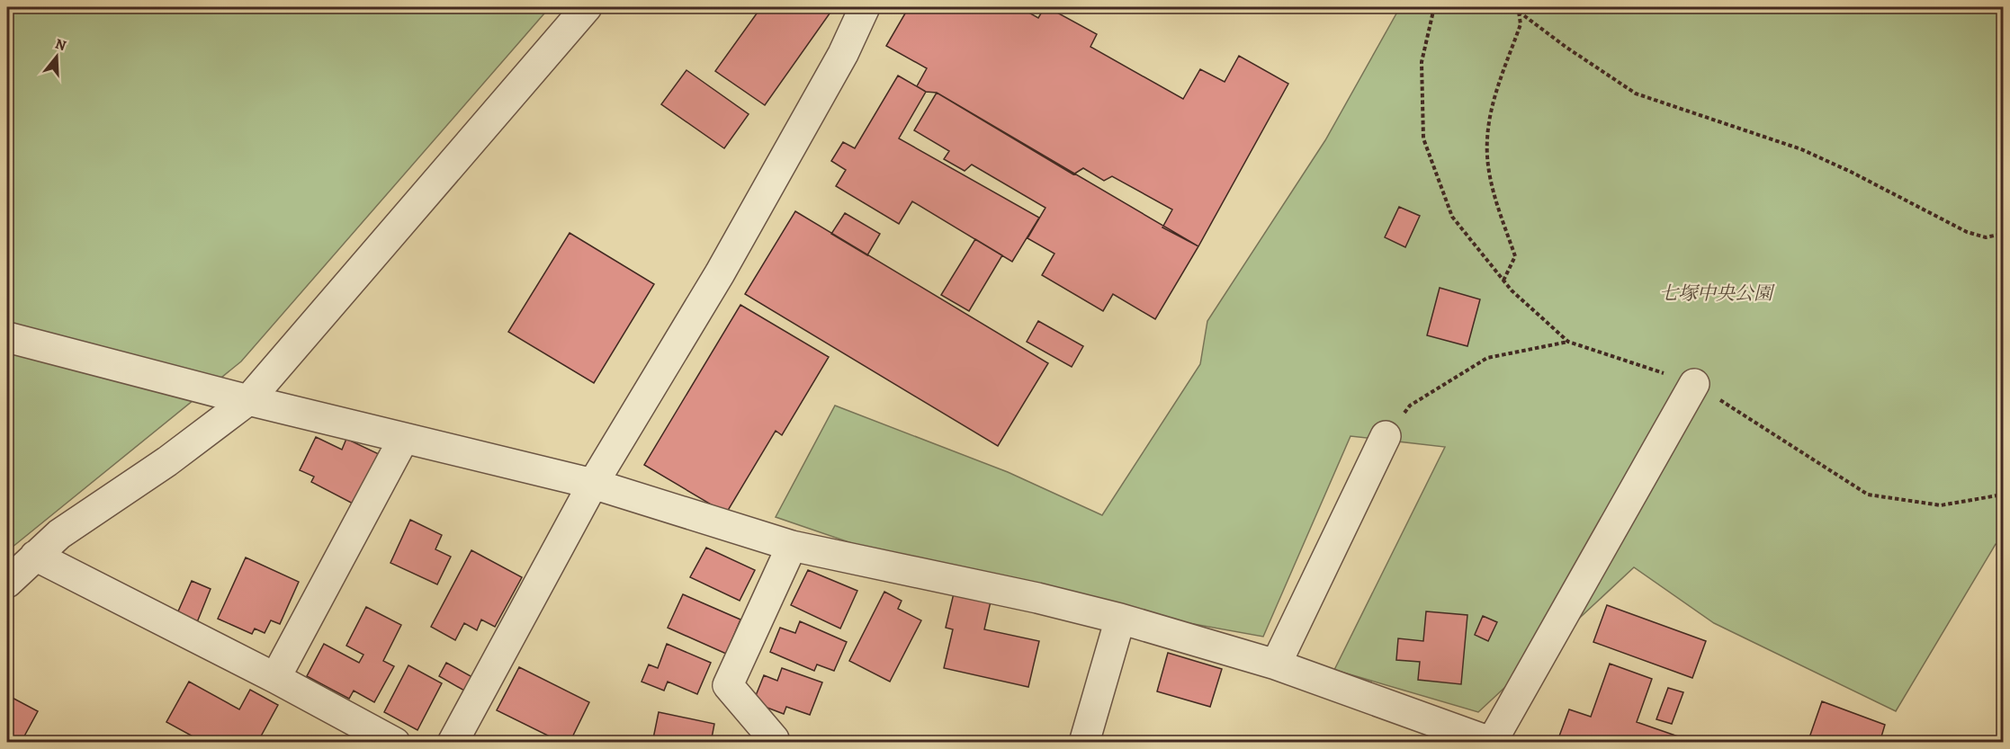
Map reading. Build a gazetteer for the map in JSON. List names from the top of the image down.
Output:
{
  "parks": ["七塚中央公園"],
  "north": "top"
}
